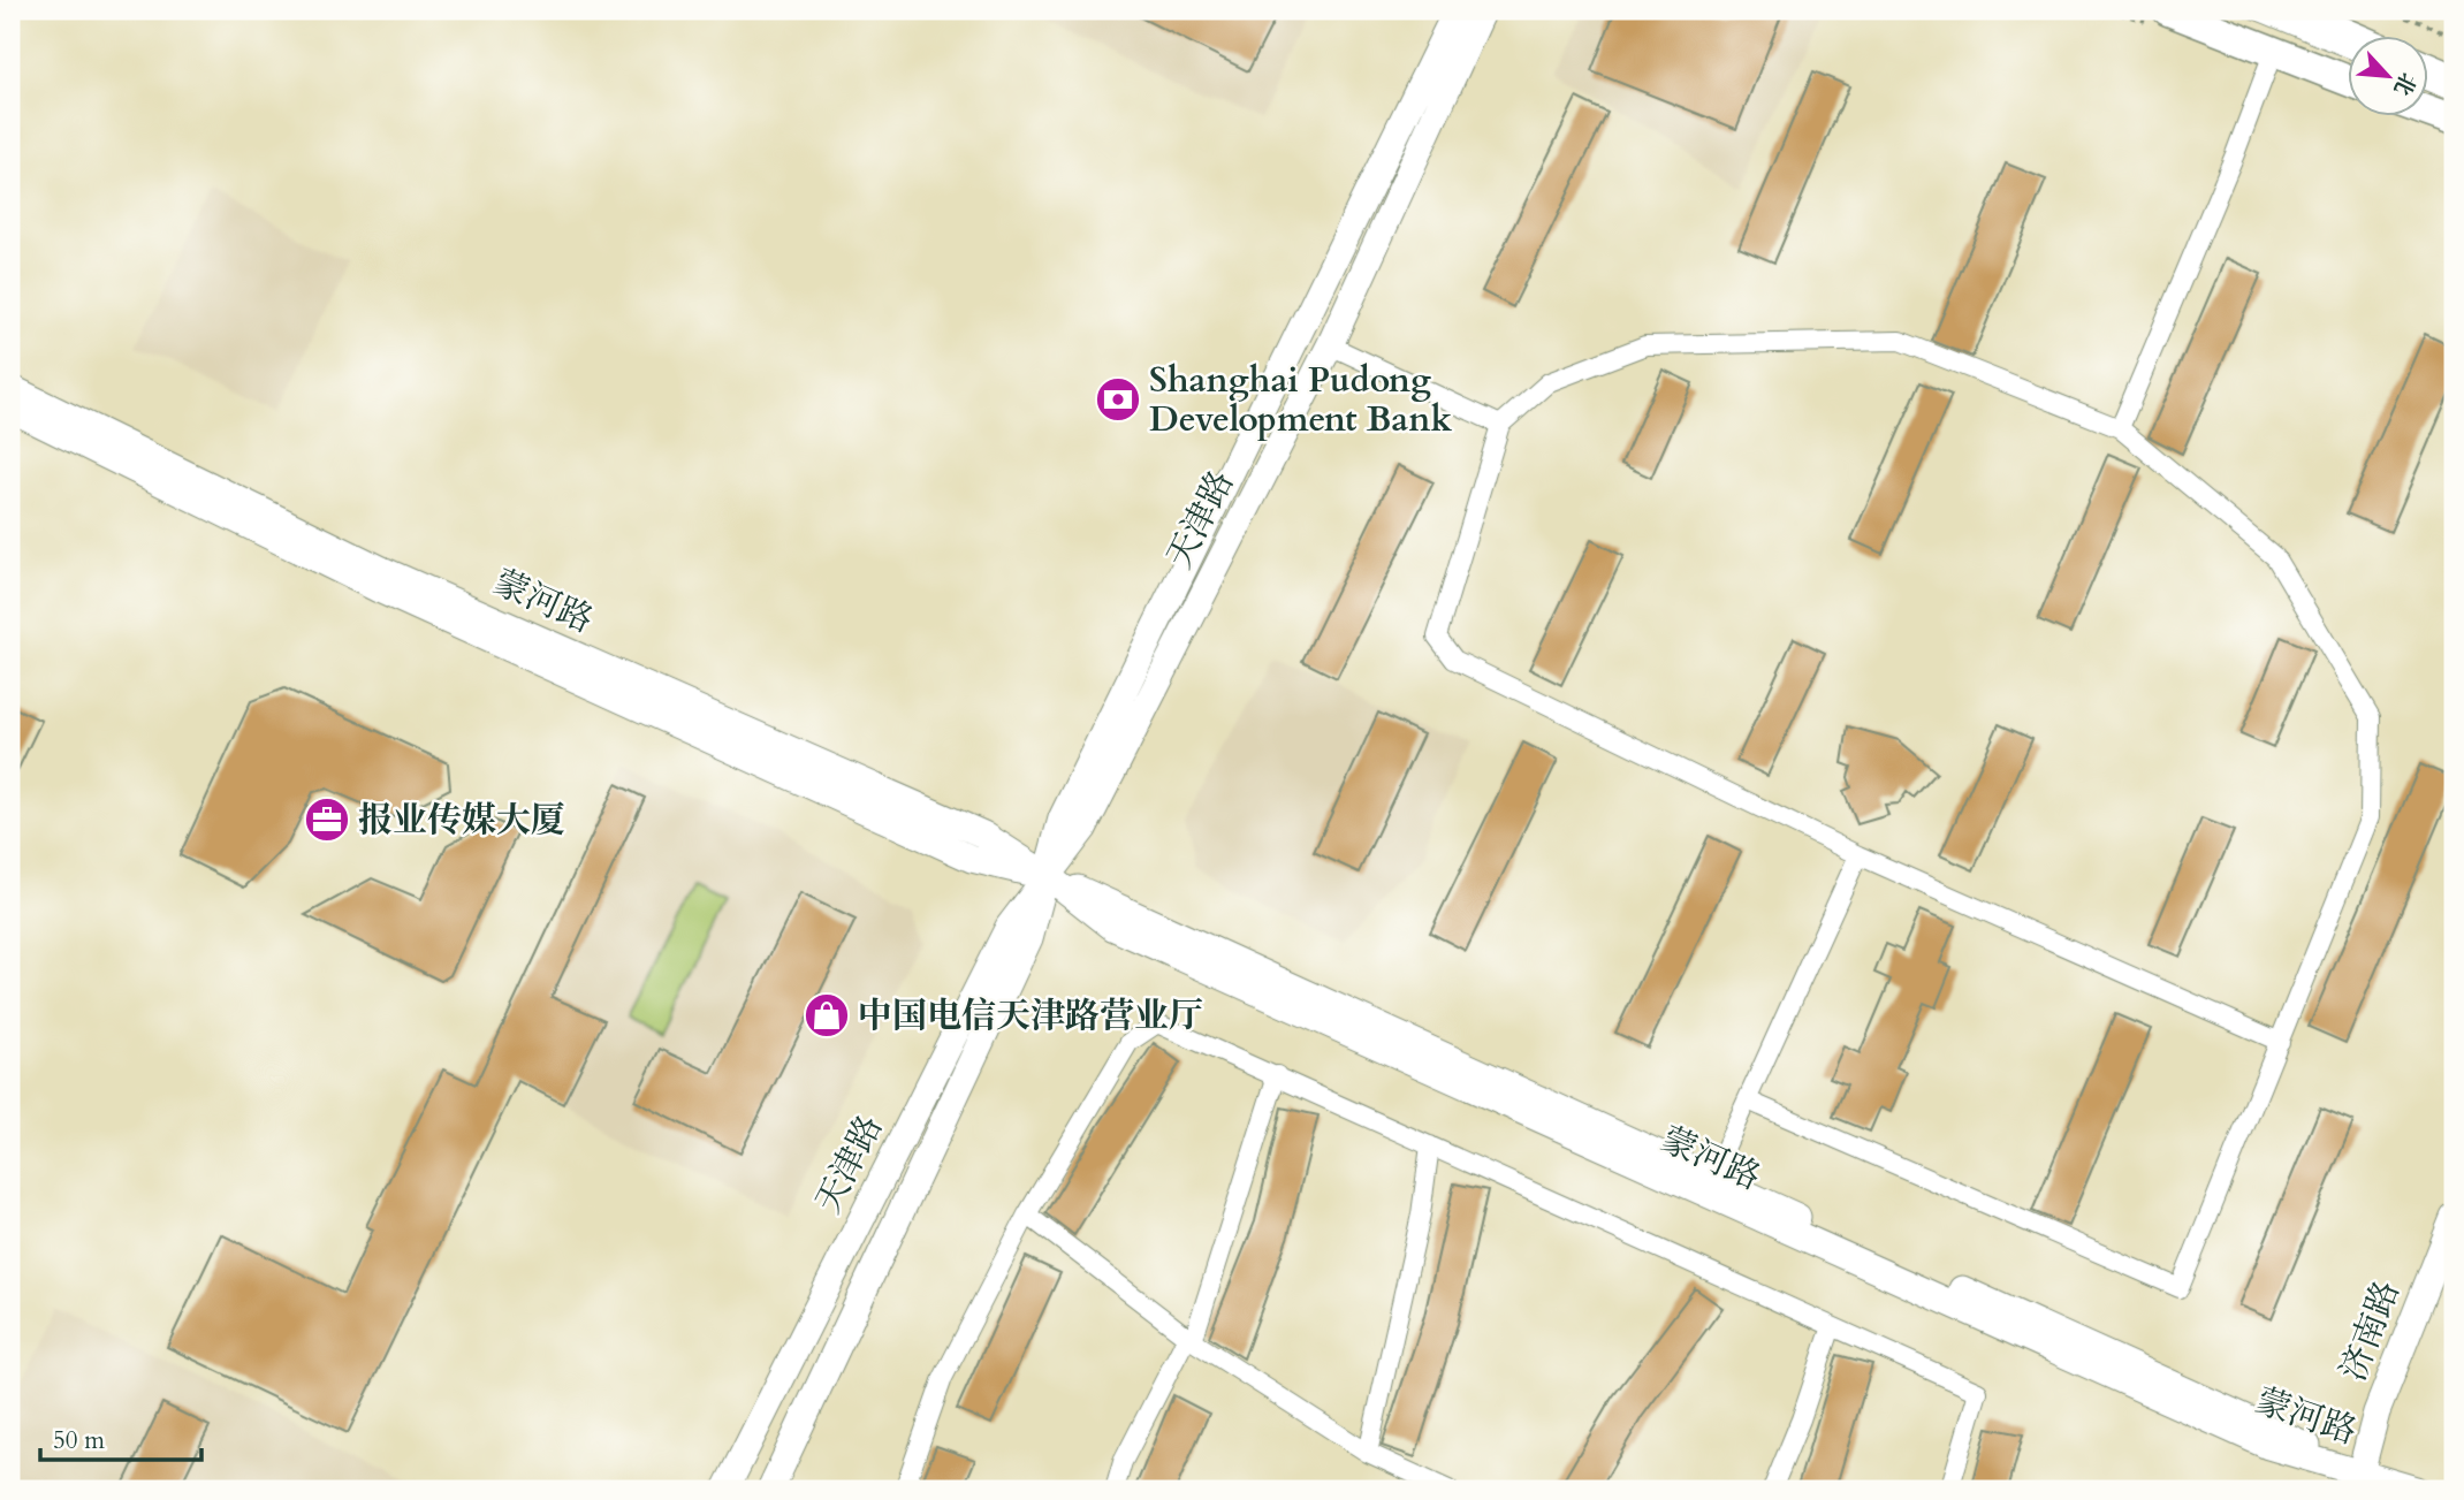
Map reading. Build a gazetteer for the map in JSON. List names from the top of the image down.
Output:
{
  "streets": {
    "street": ["天津路", "蒙河路", "济南路"]
  },
  "crossings": [
    ["天津路", "蒙河路"],
    ["蒙河路", "济南路"]
  ],
  "places": {
    "bank": ["Shanghai Pudong Development Bank"],
    "office": ["报业传媒大厦"],
    "shop": ["中国电信天津路营业厅"]
  },
  "scale_bar": "50 m",
  "north": "bottom right"
}
